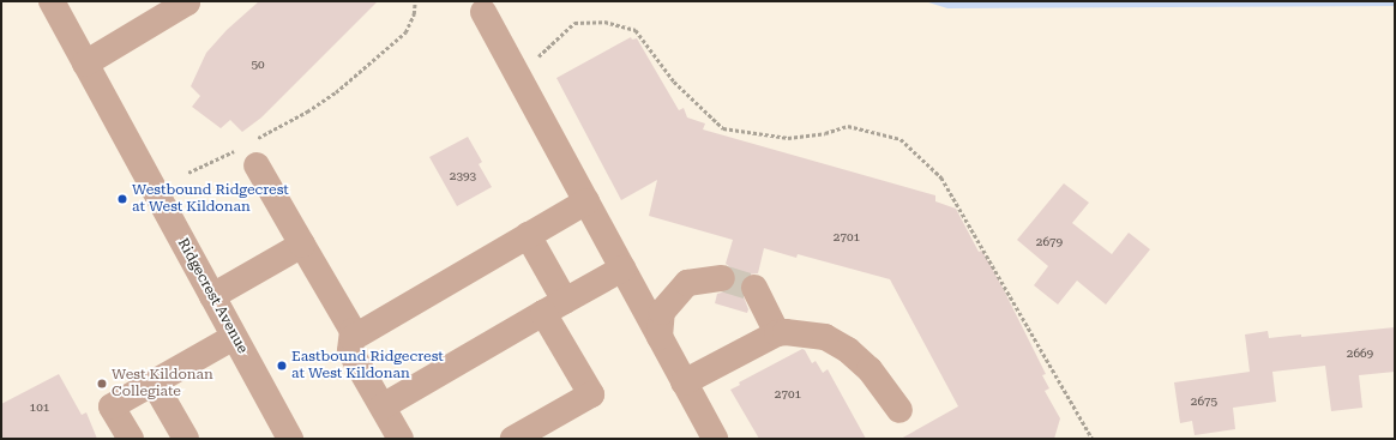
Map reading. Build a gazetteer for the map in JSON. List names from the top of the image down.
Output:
{
  "streets": {
    "street": ["Ridgecrest Avenue"]
  },
  "places": ["Westbound Ridgecrest at West Kildonan", "Eastbound Ridgecrest at West Kildonan", "West Kildonan Collegiate"],
  "house_numbers": [
    "50",
    "2393",
    "2701",
    "2679",
    "2669",
    "2701",
    "2675",
    "101"
  ]
}
